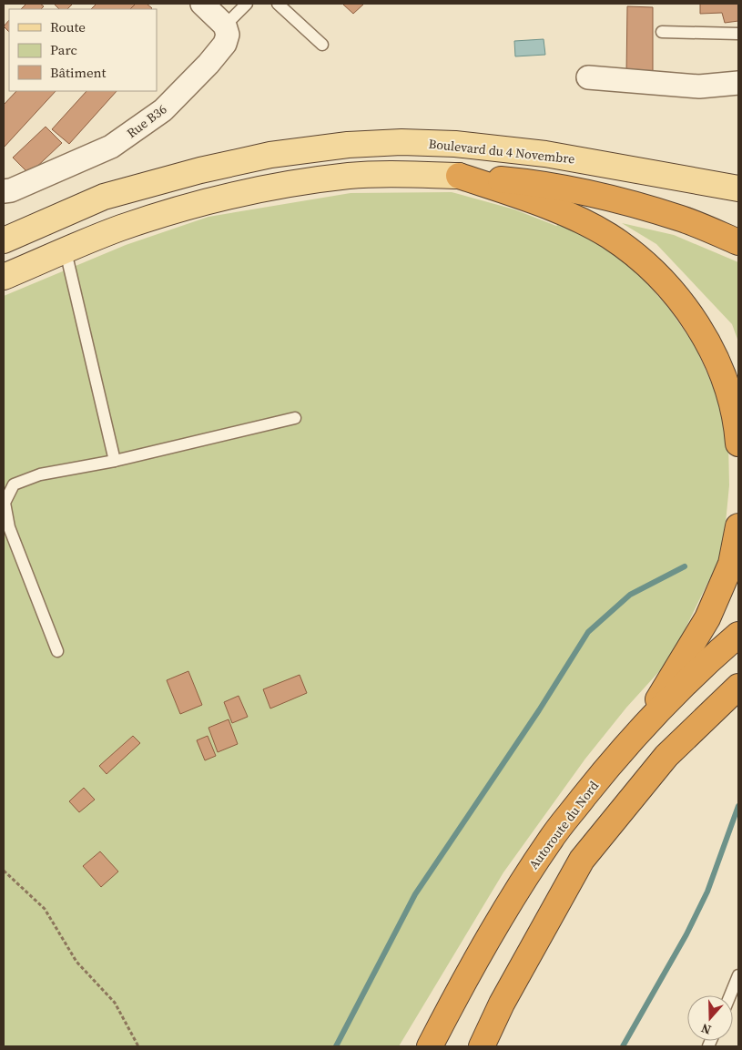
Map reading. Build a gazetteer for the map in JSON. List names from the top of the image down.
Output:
{
  "streets": {
    "highway": ["Autoroute du Nord"],
    "main road": ["Boulevard du 4 Novembre"],
    "street": ["Rue B36"]
  },
  "legend": ["Route", "Parc", "Bâtiment"],
  "north": "bottom"
}
